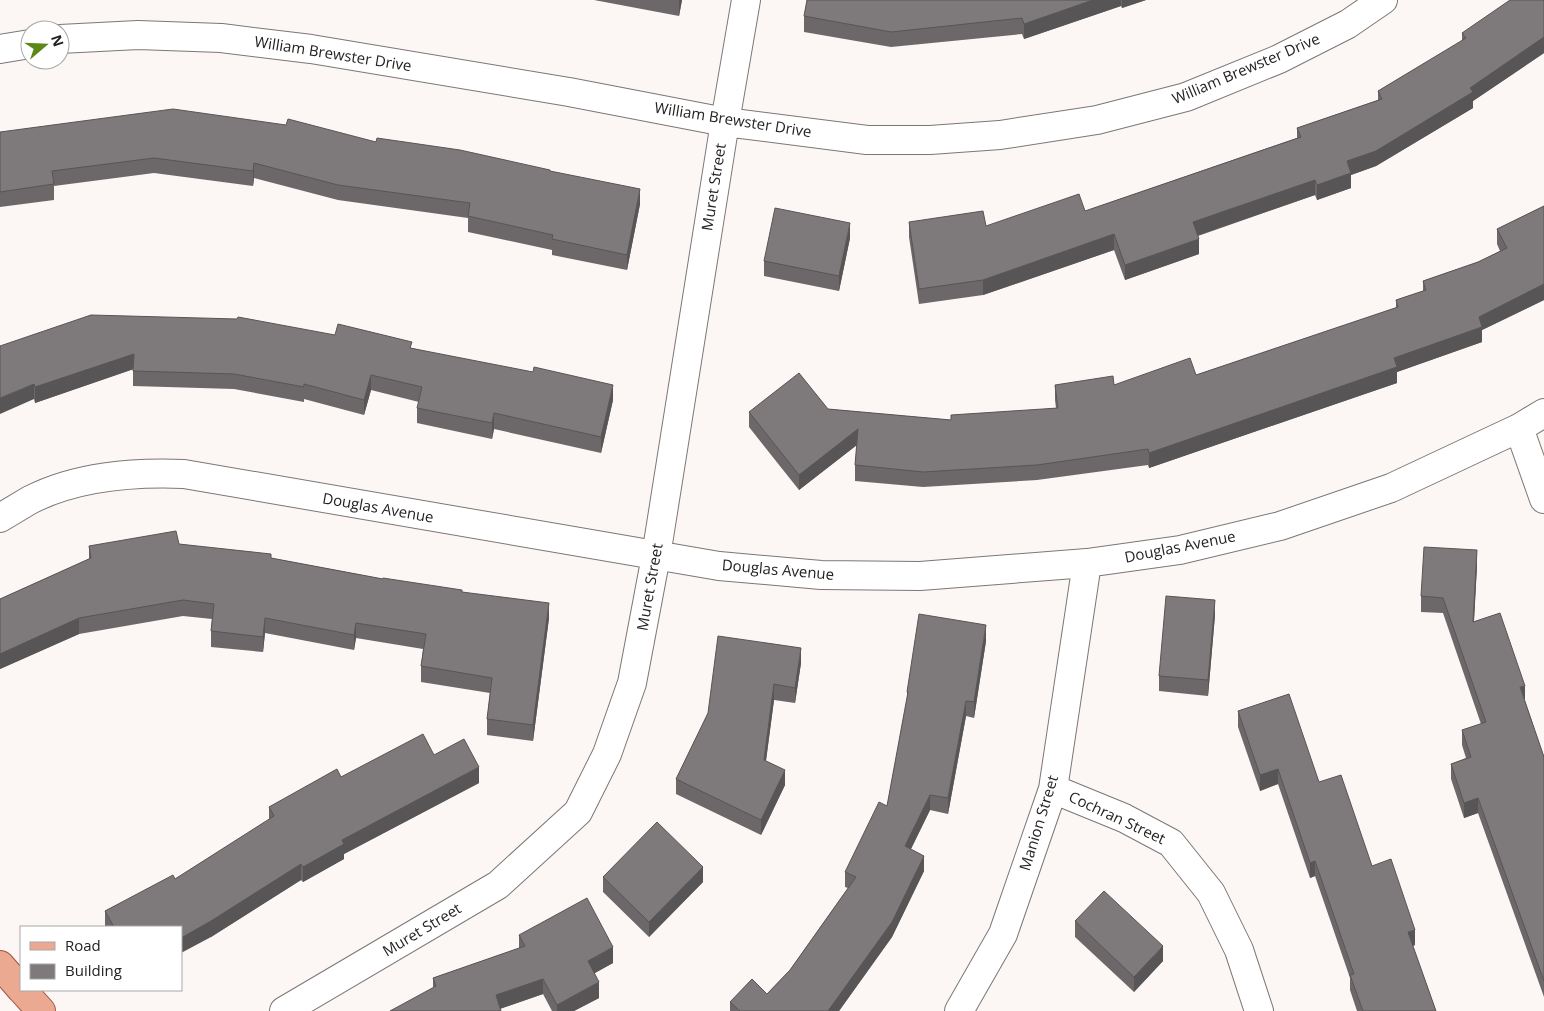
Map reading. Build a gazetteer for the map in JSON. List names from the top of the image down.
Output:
{
  "streets": {
    "street": [
      "William Brewster Drive",
      "Muret Street",
      "Douglas Avenue",
      "Cochran Street",
      "Manion Street"
    ]
  },
  "crossings": [
    ["William Brewster Drive", "Muret Street"],
    ["Muret Street", "Douglas Avenue"],
    ["Douglas Avenue", "Manion Street"],
    ["Cochran Street", "Manion Street"]
  ],
  "legend": ["Road", "Building"],
  "north": "right"
}
